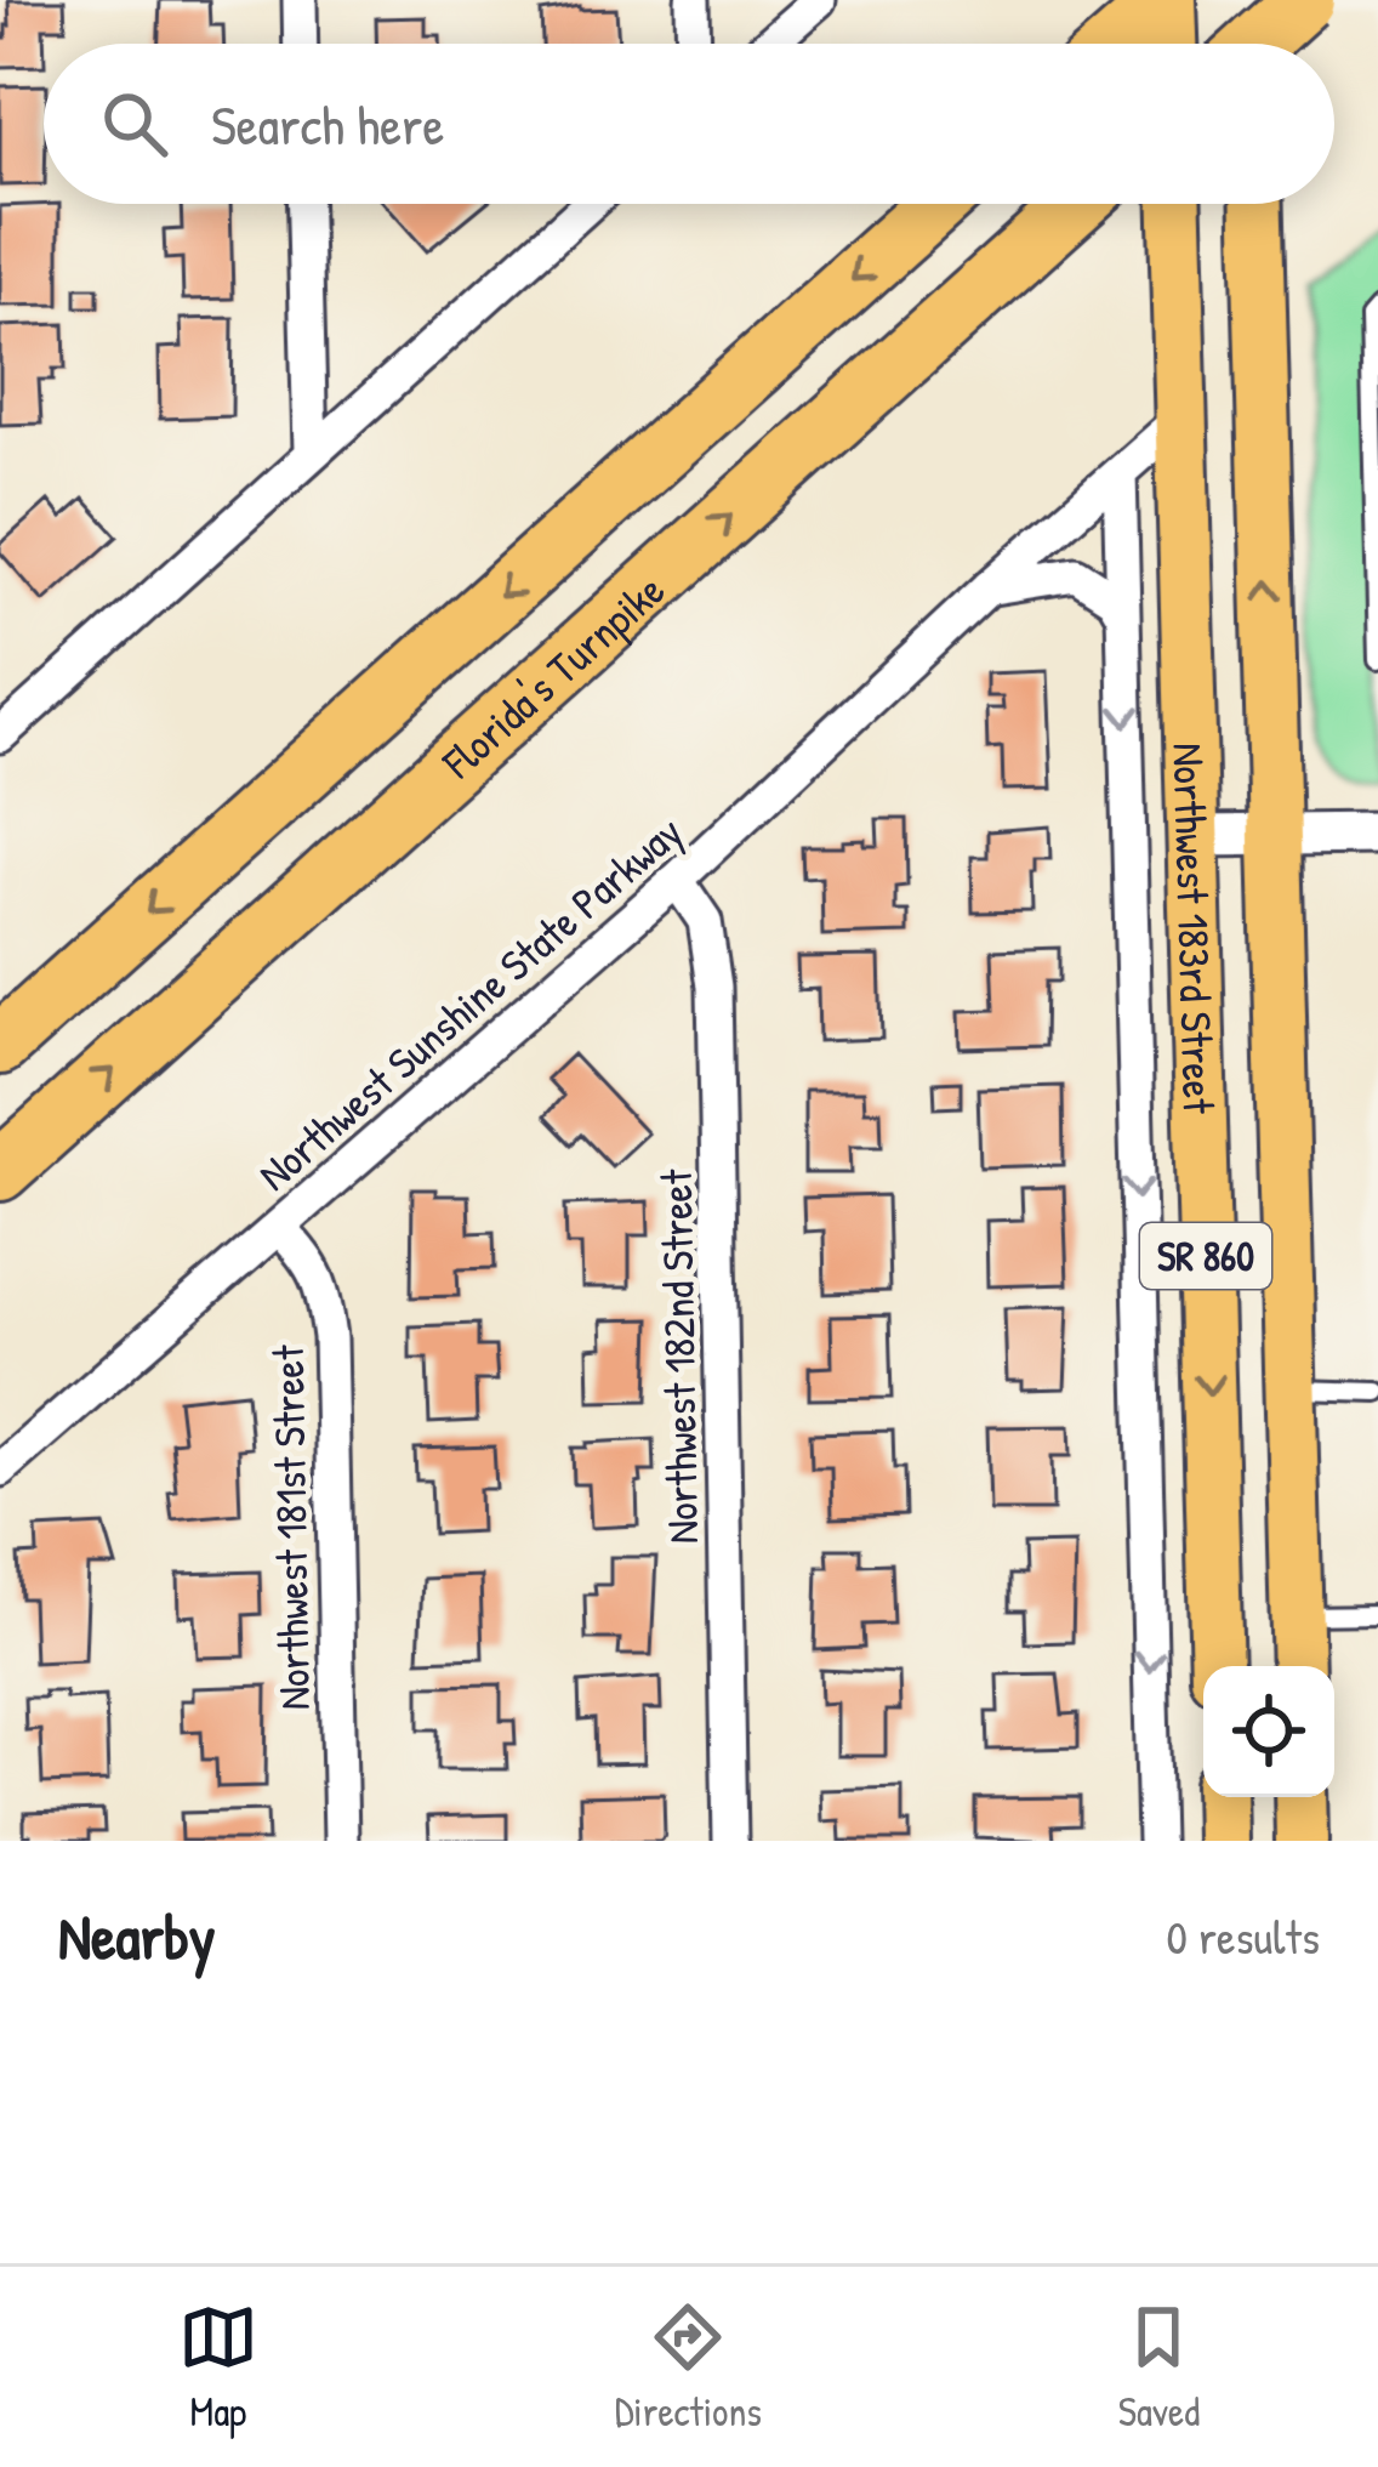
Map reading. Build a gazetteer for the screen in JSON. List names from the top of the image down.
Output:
{
  "streets": {
    "highway": ["Florida's Turnpike"],
    "main road": ["Northwest 183rd Street", "SR 860"],
    "street": ["Northwest Sunshine State Parkway", "Northwest 182nd Street", "Northwest 181st Street"]
  },
  "crossings": [
    ["Northwest 183rd Street", "Northwest Sunshine State Parkway"],
    ["Northwest Sunshine State Parkway", "Northwest 182nd Street"],
    ["Northwest Sunshine State Parkway", "Northwest 181st Street"]
  ],
  "page": {
    "search": "Search here",
    "heading": ["Nearby", "0 results"],
    "nav": ["Map", "Directions", "Saved"]
  }
}
